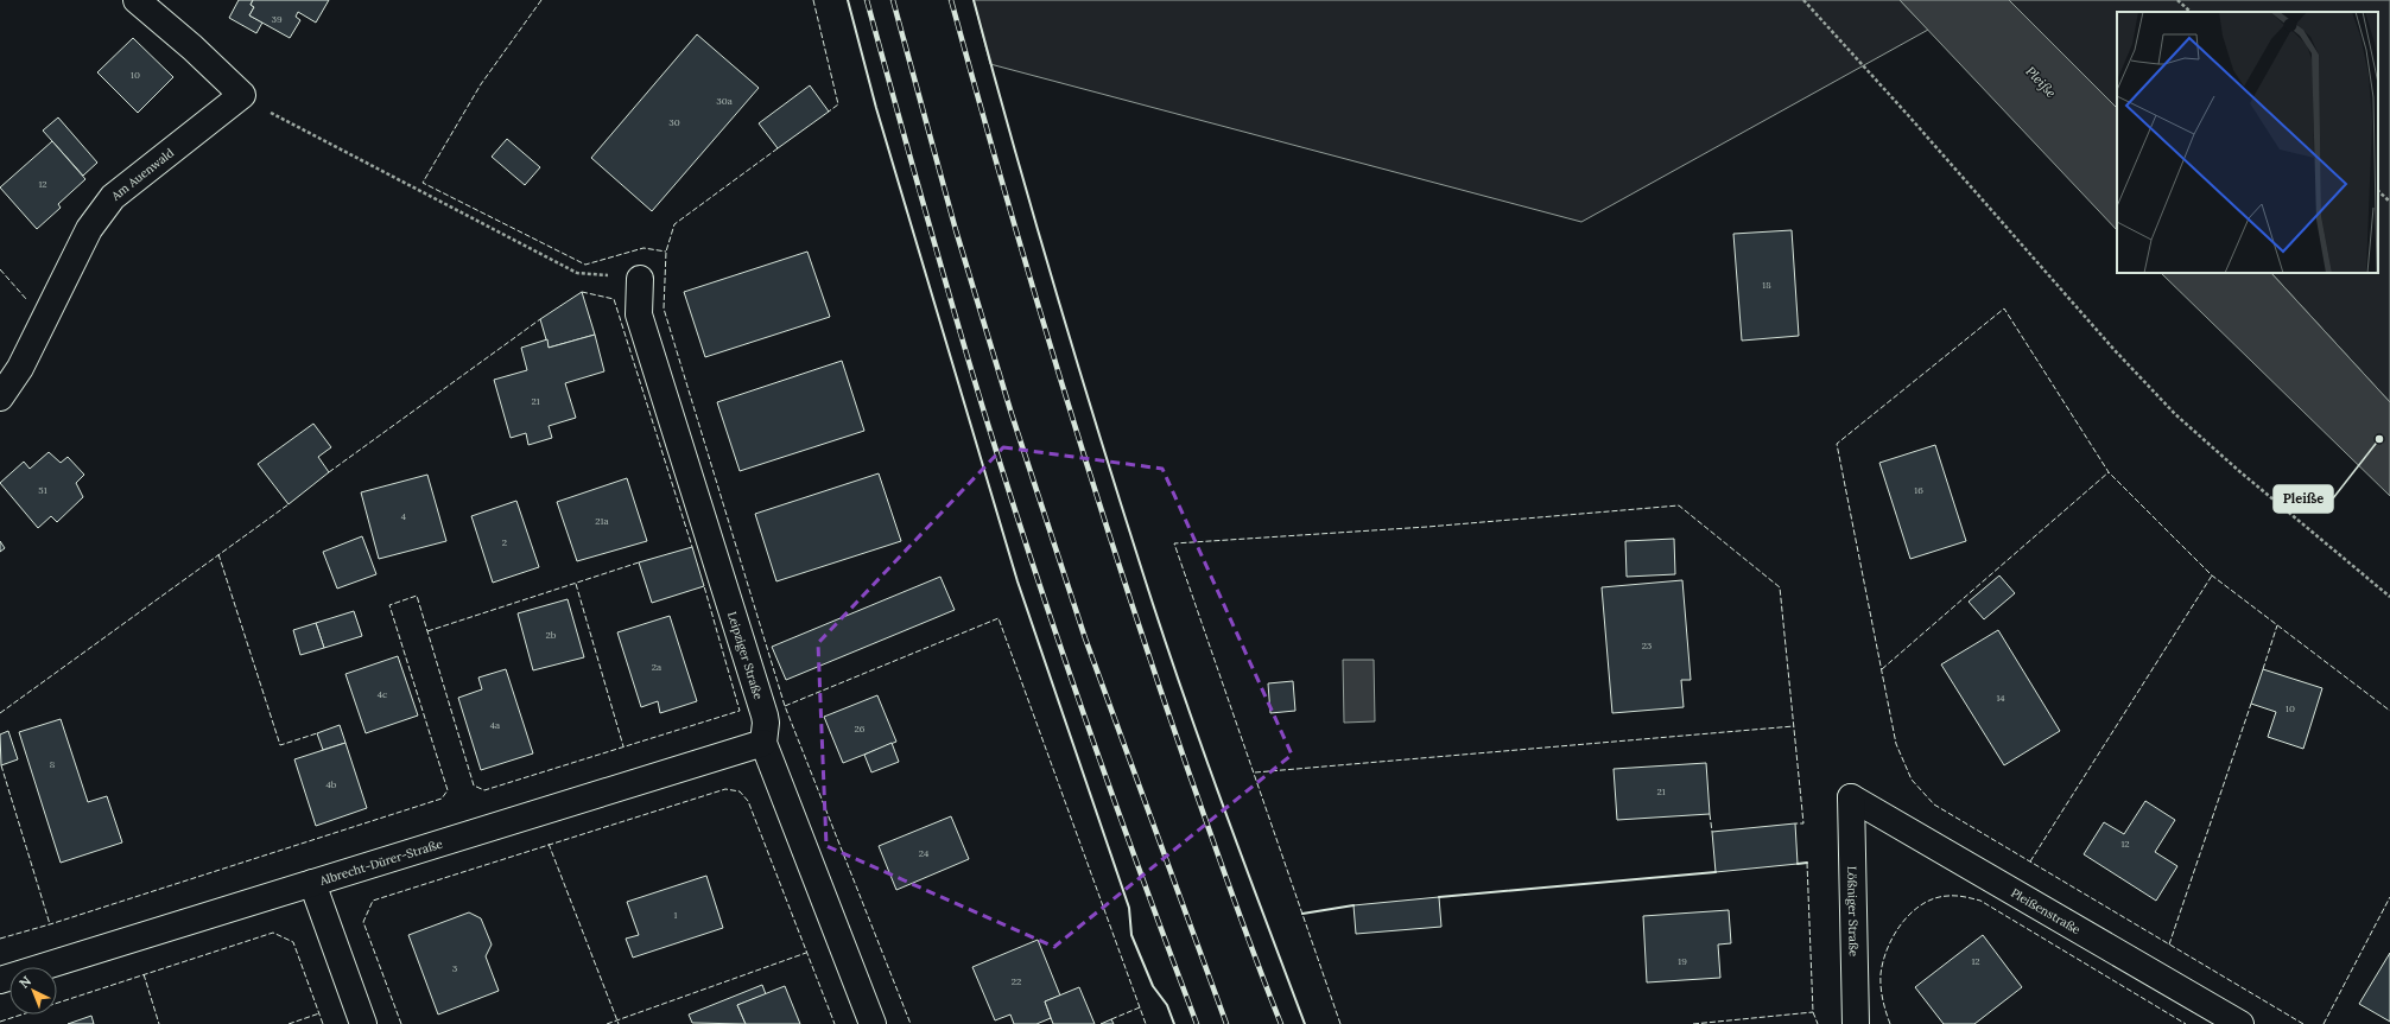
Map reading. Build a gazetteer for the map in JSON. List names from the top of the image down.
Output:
{
  "streets": {
    "street": [
      "Am Auenwald",
      "Leipziger Straße",
      "Albrecht-Dürer-Straße",
      "Pleißenstraße",
      "Lößniger Straße"
    ]
  },
  "crossings": [
    ["Leipziger Straße", "Albrecht-Dürer-Straße"],
    ["Pleißenstraße", "Lößniger Straße"]
  ],
  "water": ["Pleiße"],
  "places": ["Pleiße"],
  "house_numbers": [
    "39",
    "10",
    "30a",
    "30",
    "12",
    "18",
    "21",
    "51",
    "16",
    "4",
    "21a",
    "2",
    "2b",
    "23",
    "2a",
    "4c",
    "14",
    "10",
    "4a",
    "26",
    "8",
    "4b",
    "21",
    "12",
    "24",
    "1",
    "19",
    "12",
    "3",
    "22"
  ],
  "north": "top left"
}
